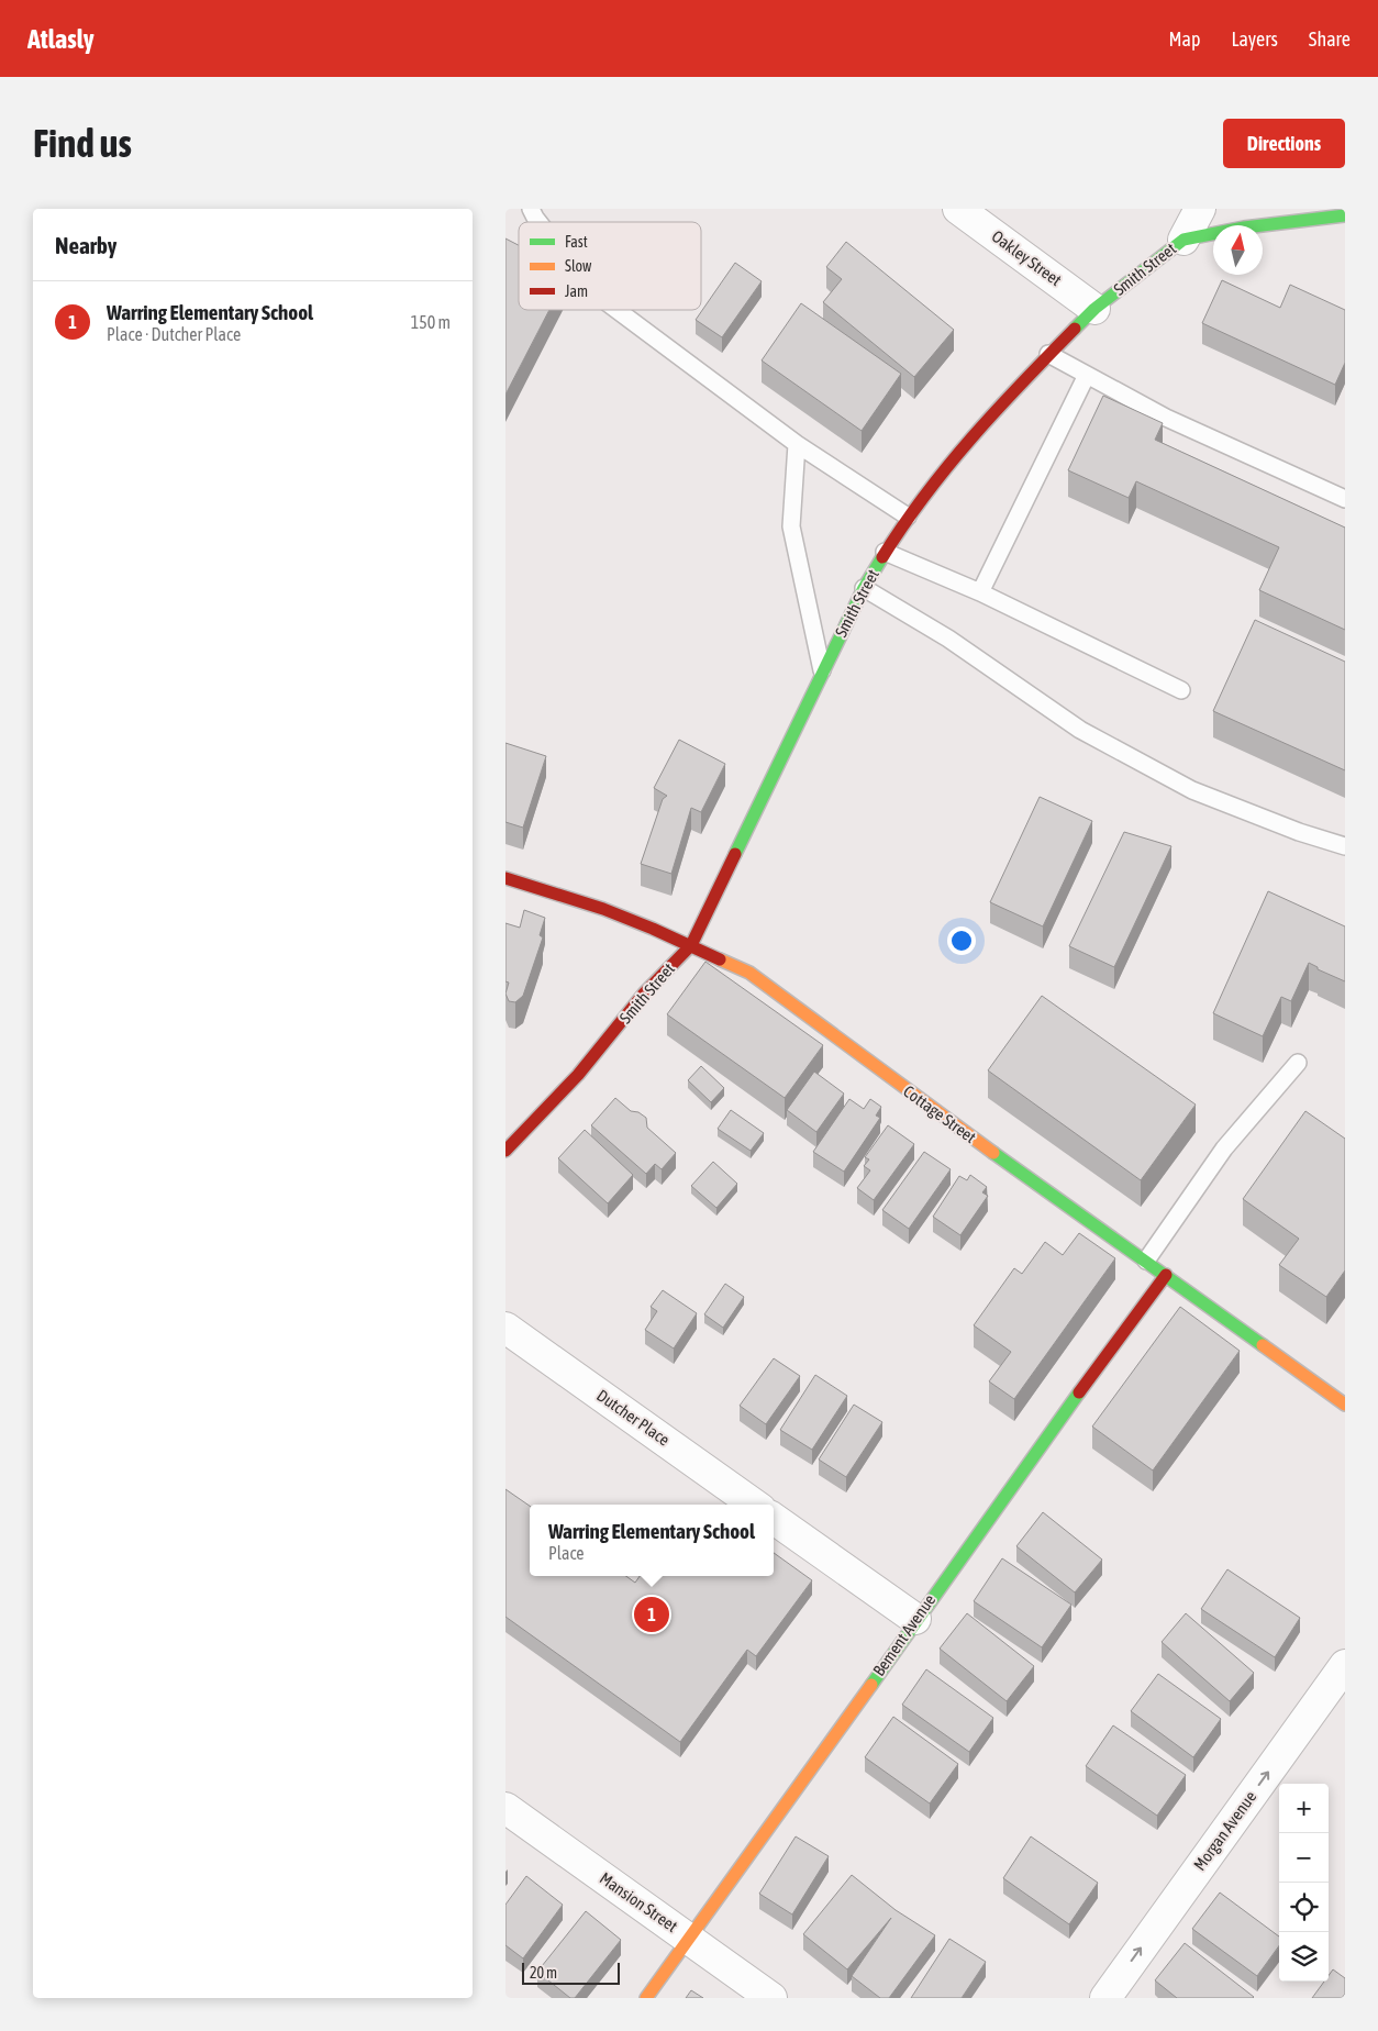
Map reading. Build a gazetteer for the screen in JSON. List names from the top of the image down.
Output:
{
  "streets": {
    "street": [
      "Oakley Street",
      "Smith Street",
      "Cottage Street",
      "Dutcher Place",
      "Bement Avenue",
      "Morgan Avenue",
      "Mansion Street"
    ]
  },
  "crossings": [
    ["Oakley Street", "Smith Street"],
    ["Smith Street", "Cottage Street"],
    ["Cottage Street", "Bement Avenue"],
    ["Bement Avenue", "Mansion Street"]
  ],
  "one_way": ["Morgan Avenue"],
  "legend": ["Fast", "Slow", "Jam"],
  "scale_bar": "20 m",
  "north": "top",
  "page": {
    "header": "Atlasly",
    "nav": ["Map", "Layers", "Share"],
    "buttons": "Directions",
    "title": "Find us",
    "heading": "Nearby",
    "list": [
      {
        "mark": "1",
        "name": "Warring Elementary School",
        "note": "Place · Dutcher Place",
        "value": "150 m"
      }
    ],
    "popup": ["Warring Elementary School", "Place"],
    "pins": "1",
    "map_buttons": ["+", "−"],
    "scale": "20 m"
  }
}
